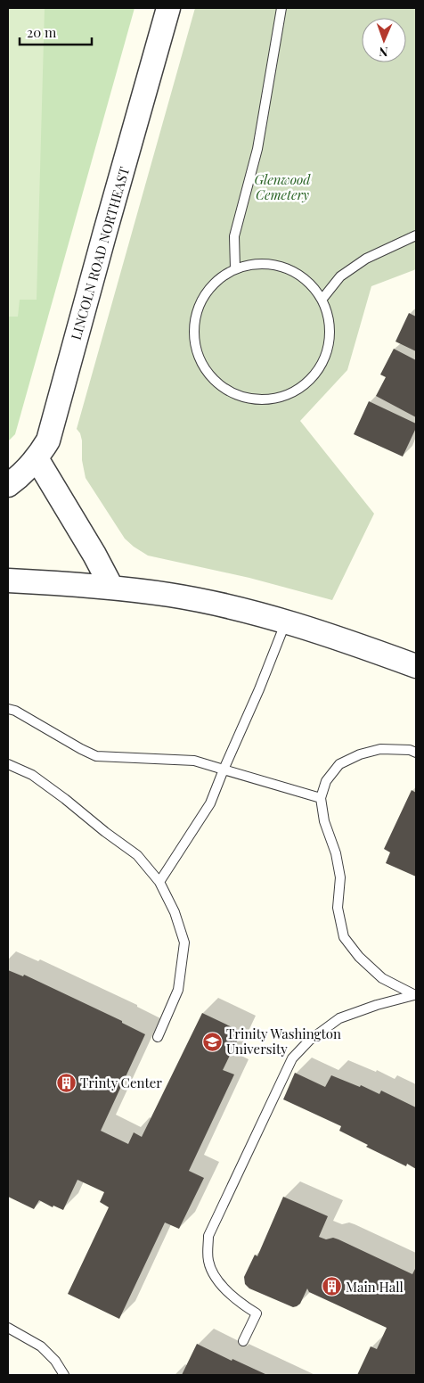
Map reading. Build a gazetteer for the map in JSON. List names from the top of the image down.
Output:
{
  "streets": {
    "street": ["LINCOLN ROAD NORTHEAST"]
  },
  "parks": ["Glenwood Cemetery"],
  "places": {
    "school or university": ["Trinity Washington University"],
    "building": ["Trinty Center", "Main Hall"]
  },
  "scale_bar": "20 m",
  "north": "bottom"
}
